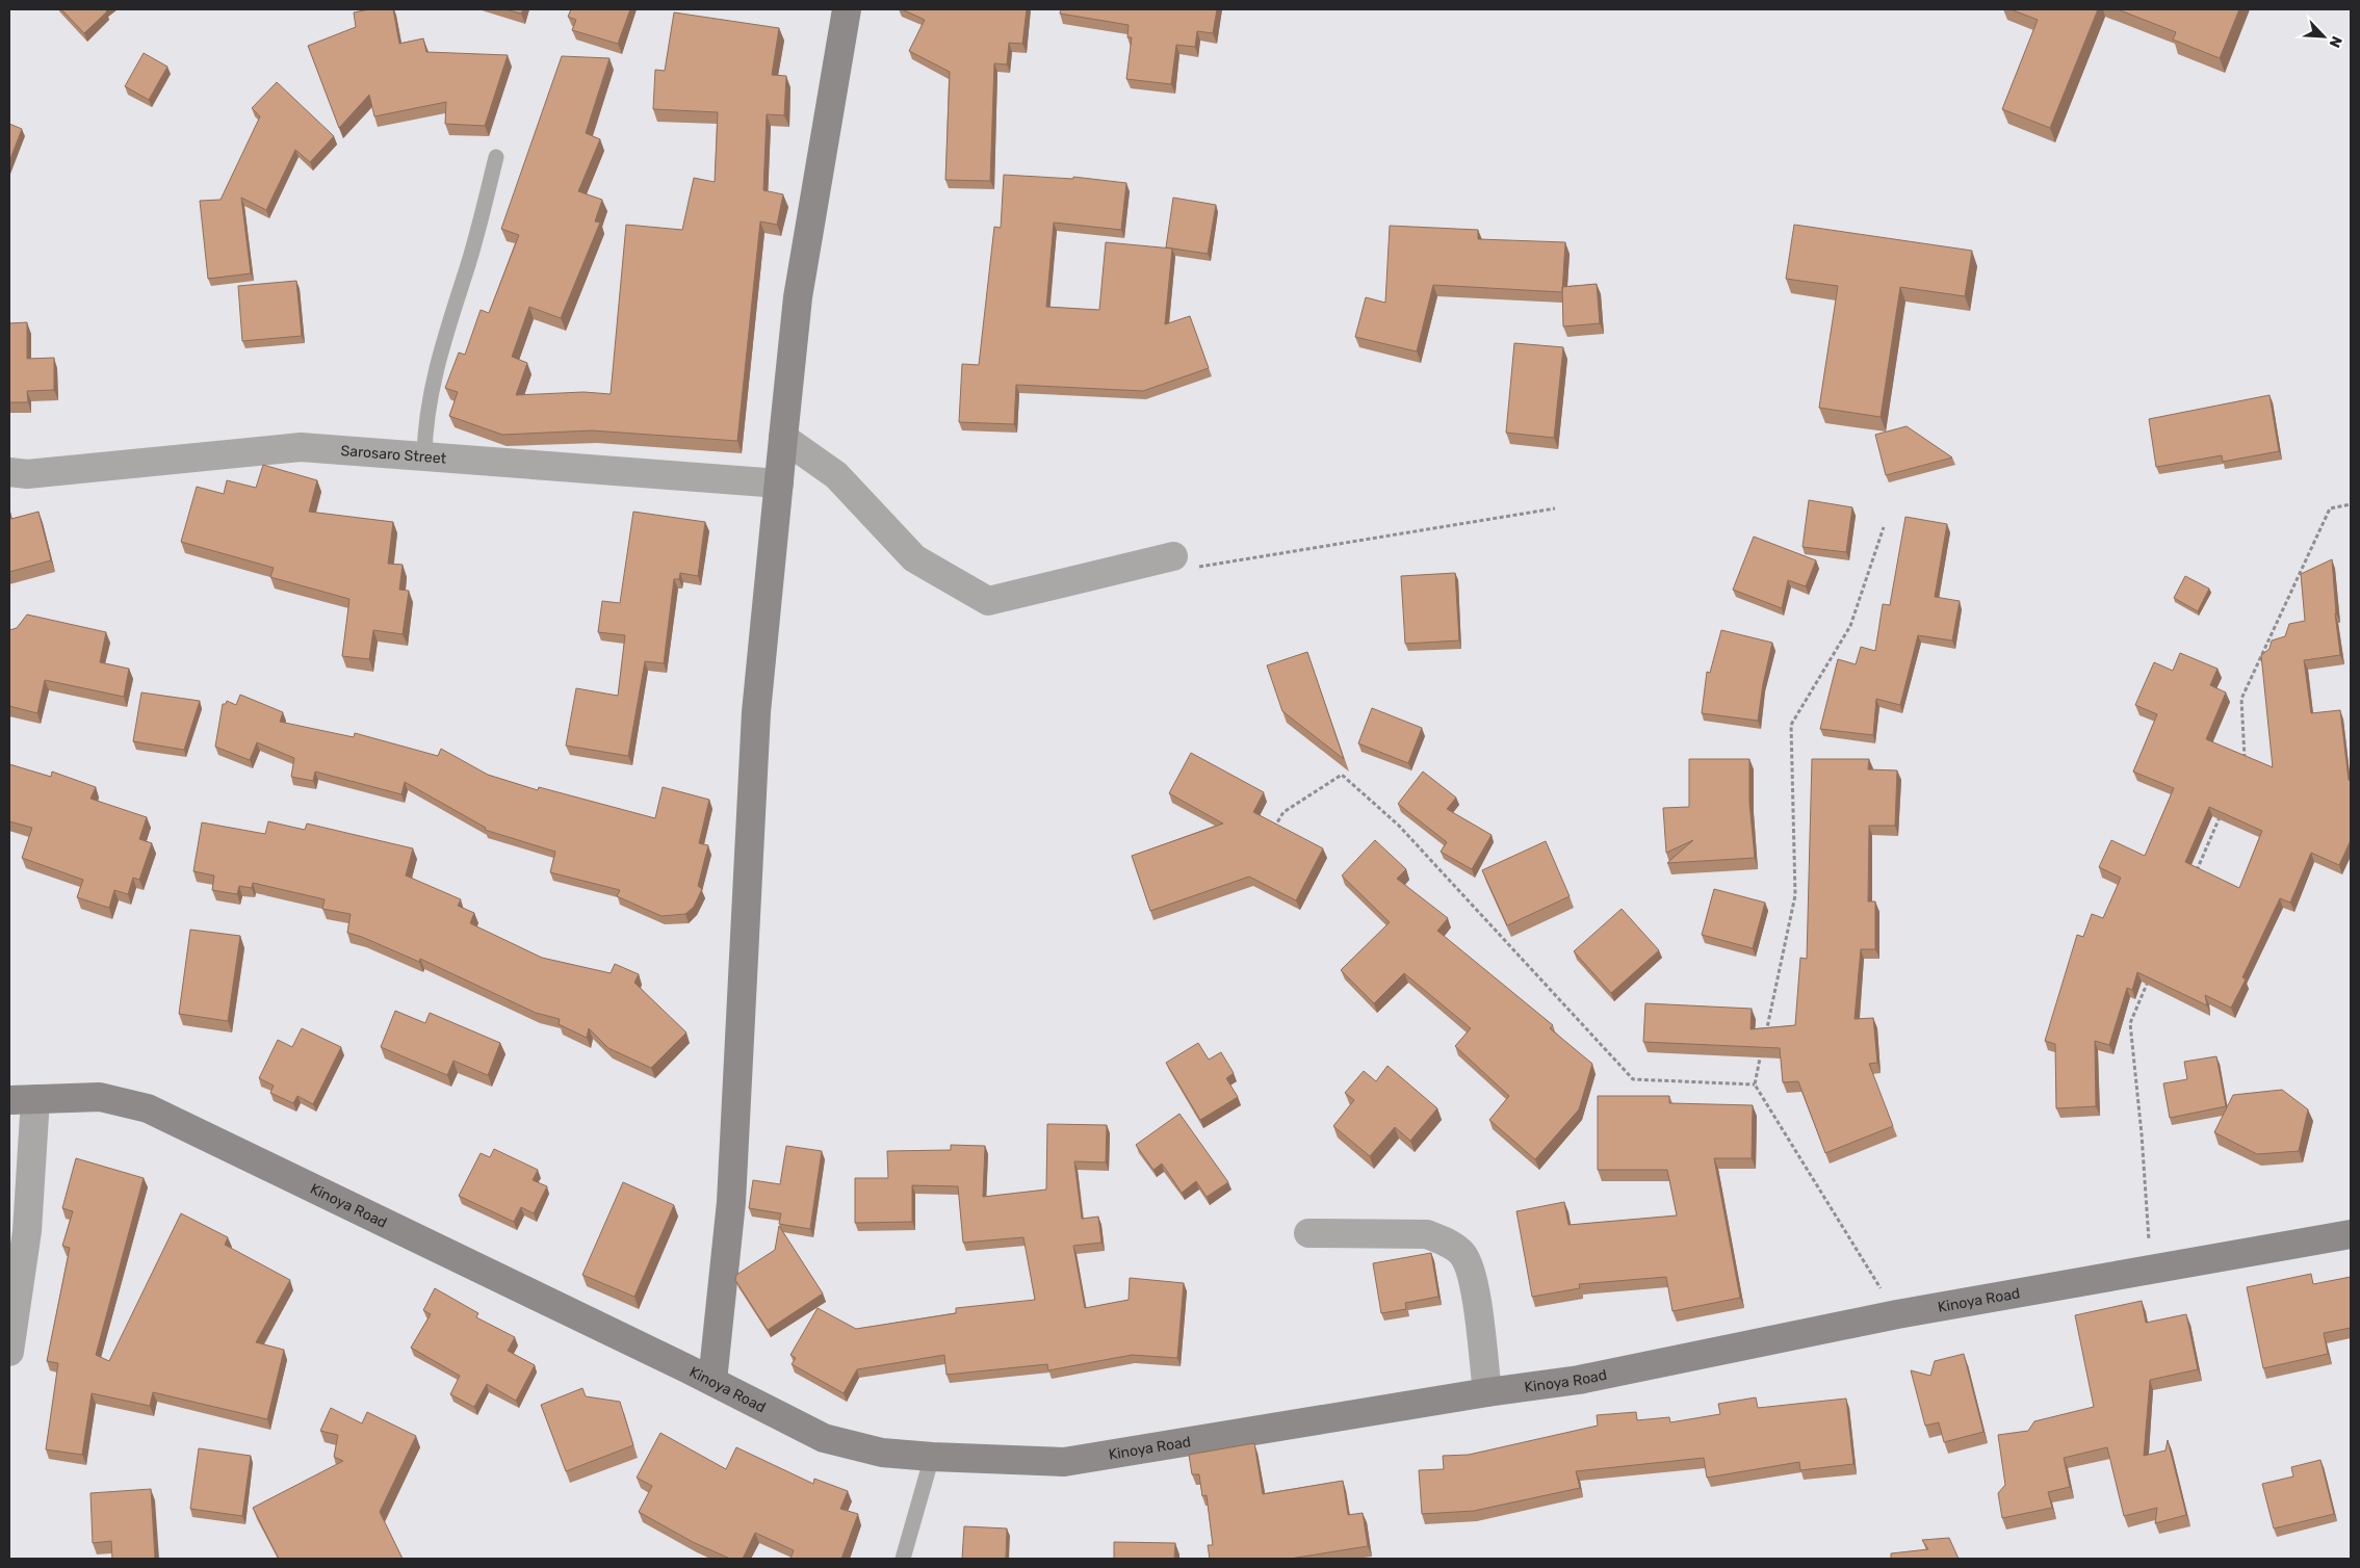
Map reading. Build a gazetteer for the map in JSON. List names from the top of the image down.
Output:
{
  "streets": {
    "main road": ["Kinoya Road"],
    "street": ["Sarosaro Street"]
  },
  "north": "bottom right"
}
